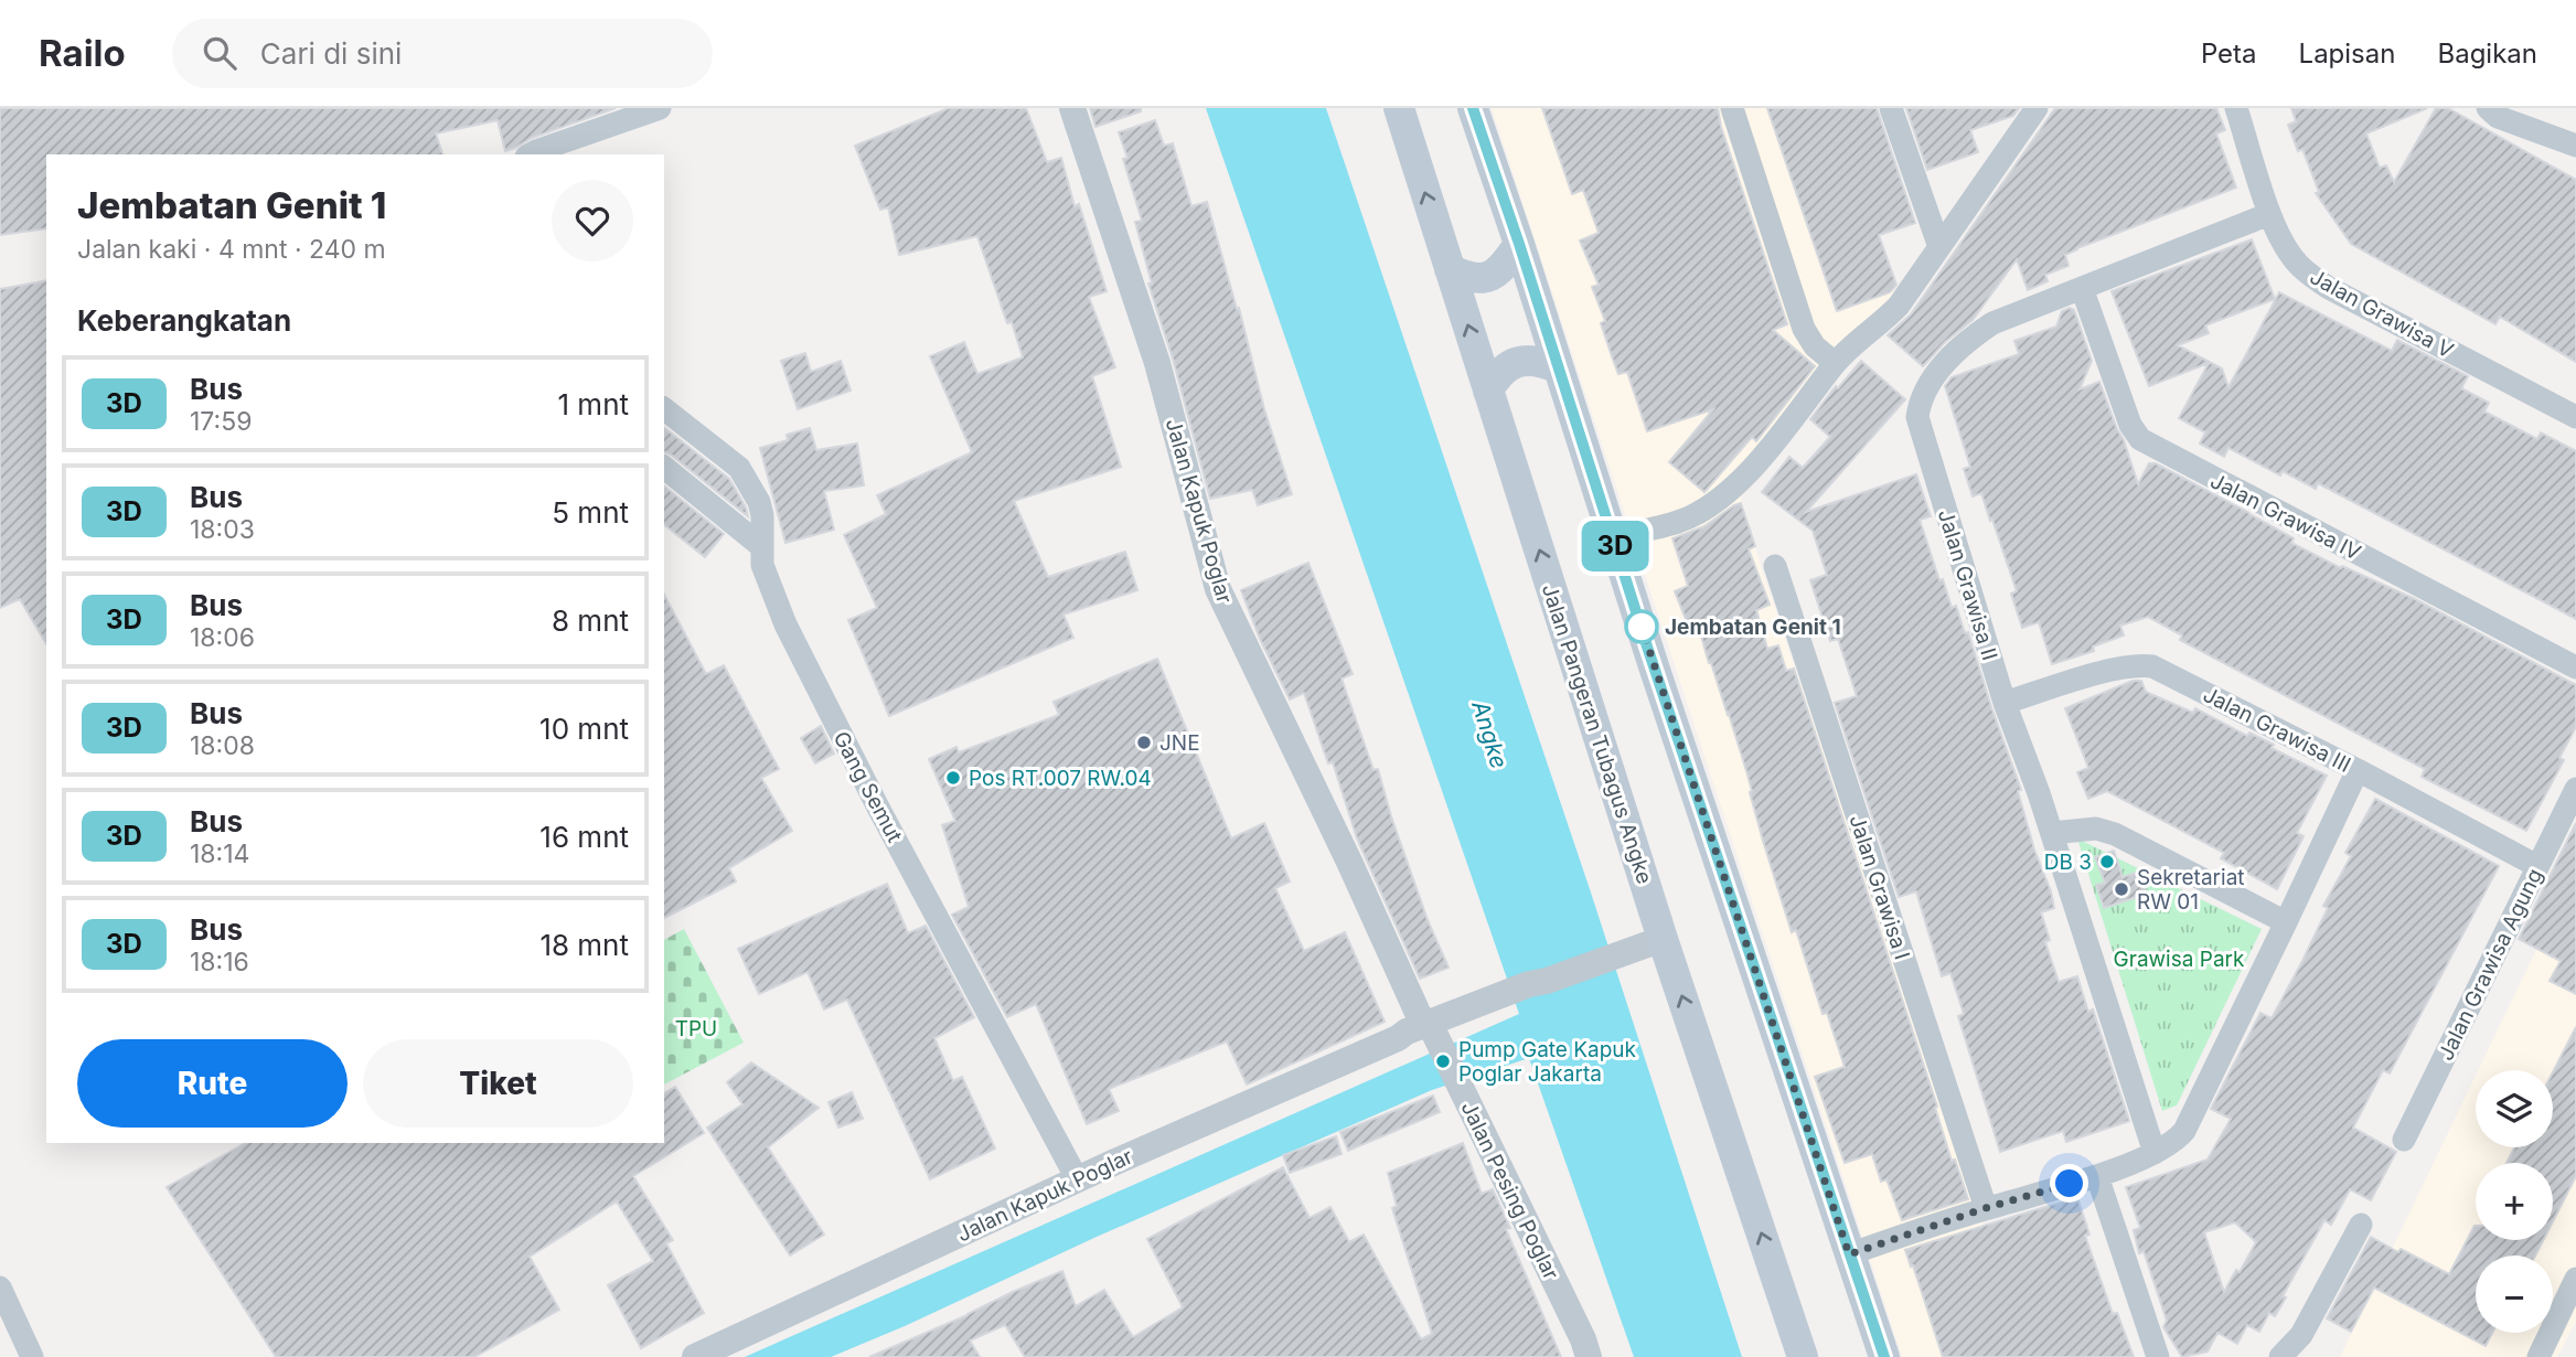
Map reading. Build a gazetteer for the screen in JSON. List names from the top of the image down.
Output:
{
  "streets": {
    "main road": ["Jalan Pangeran Tubagus Angke"],
    "street": [
      "Jalan Grawisa V",
      "Jalan Kapuk Poglar",
      "Jalan Grawisa IV",
      "Jalan Grawisa II",
      "Jalan Grawisa III",
      "Gang Semut",
      "Jalan Grawisa I",
      "Jalan Grawisa Agung",
      "Jalan Pesing Poglar"
    ]
  },
  "crossings": [
    ["Jalan Grawisa V", "Jalan Grawisa II"],
    ["Jalan Kapuk Poglar", "Gang Semut"],
    ["Jalan Kapuk Poglar", "Jalan Pesing Poglar"],
    ["Jalan Grawisa IV", "Jalan Grawisa II"],
    ["Jalan Grawisa II", "Jalan Grawisa III"],
    ["Jalan Grawisa III", "Jalan Grawisa Agung"]
  ],
  "water": ["Angke"],
  "parks": ["Grawisa Park", "TPU"],
  "places": [
    "Jembatan Genit 1",
    "JNE",
    "Pos RT.007 RW.04",
    "DB 3",
    "Sekretariat RW 01",
    "Pump Gate Kapuk Poglar Jakarta"
  ],
  "lines": ["bus line 3D"],
  "page": {
    "header": "Railo",
    "search": "Cari di sini",
    "nav": ["Peta", "Lapisan", "Bagikan"],
    "on_map": "3D",
    "heading": [
      ["Jembatan Genit 1", "Jalan kaki · 4 mnt · 240 m"],
      "Keberangkatan"
    ],
    "list": [
      {
        "mark": "3D",
        "name": "Bus",
        "note": "17:59",
        "value": "1 mnt"
      },
      {
        "mark": "3D",
        "name": "Bus",
        "note": "18:03",
        "value": "5 mnt"
      },
      {
        "mark": "3D",
        "name": "Bus",
        "note": "18:06",
        "value": "8 mnt"
      },
      {
        "mark": "3D",
        "name": "Bus",
        "note": "18:08",
        "value": "10 mnt"
      },
      {
        "mark": "3D",
        "name": "Bus",
        "note": "18:14",
        "value": "16 mnt"
      },
      {
        "mark": "3D",
        "name": "Bus",
        "note": "18:16",
        "value": "18 mnt"
      }
    ],
    "buttons": ["Rute", "Tiket"],
    "map_buttons": ["+", "−"]
  }
}
